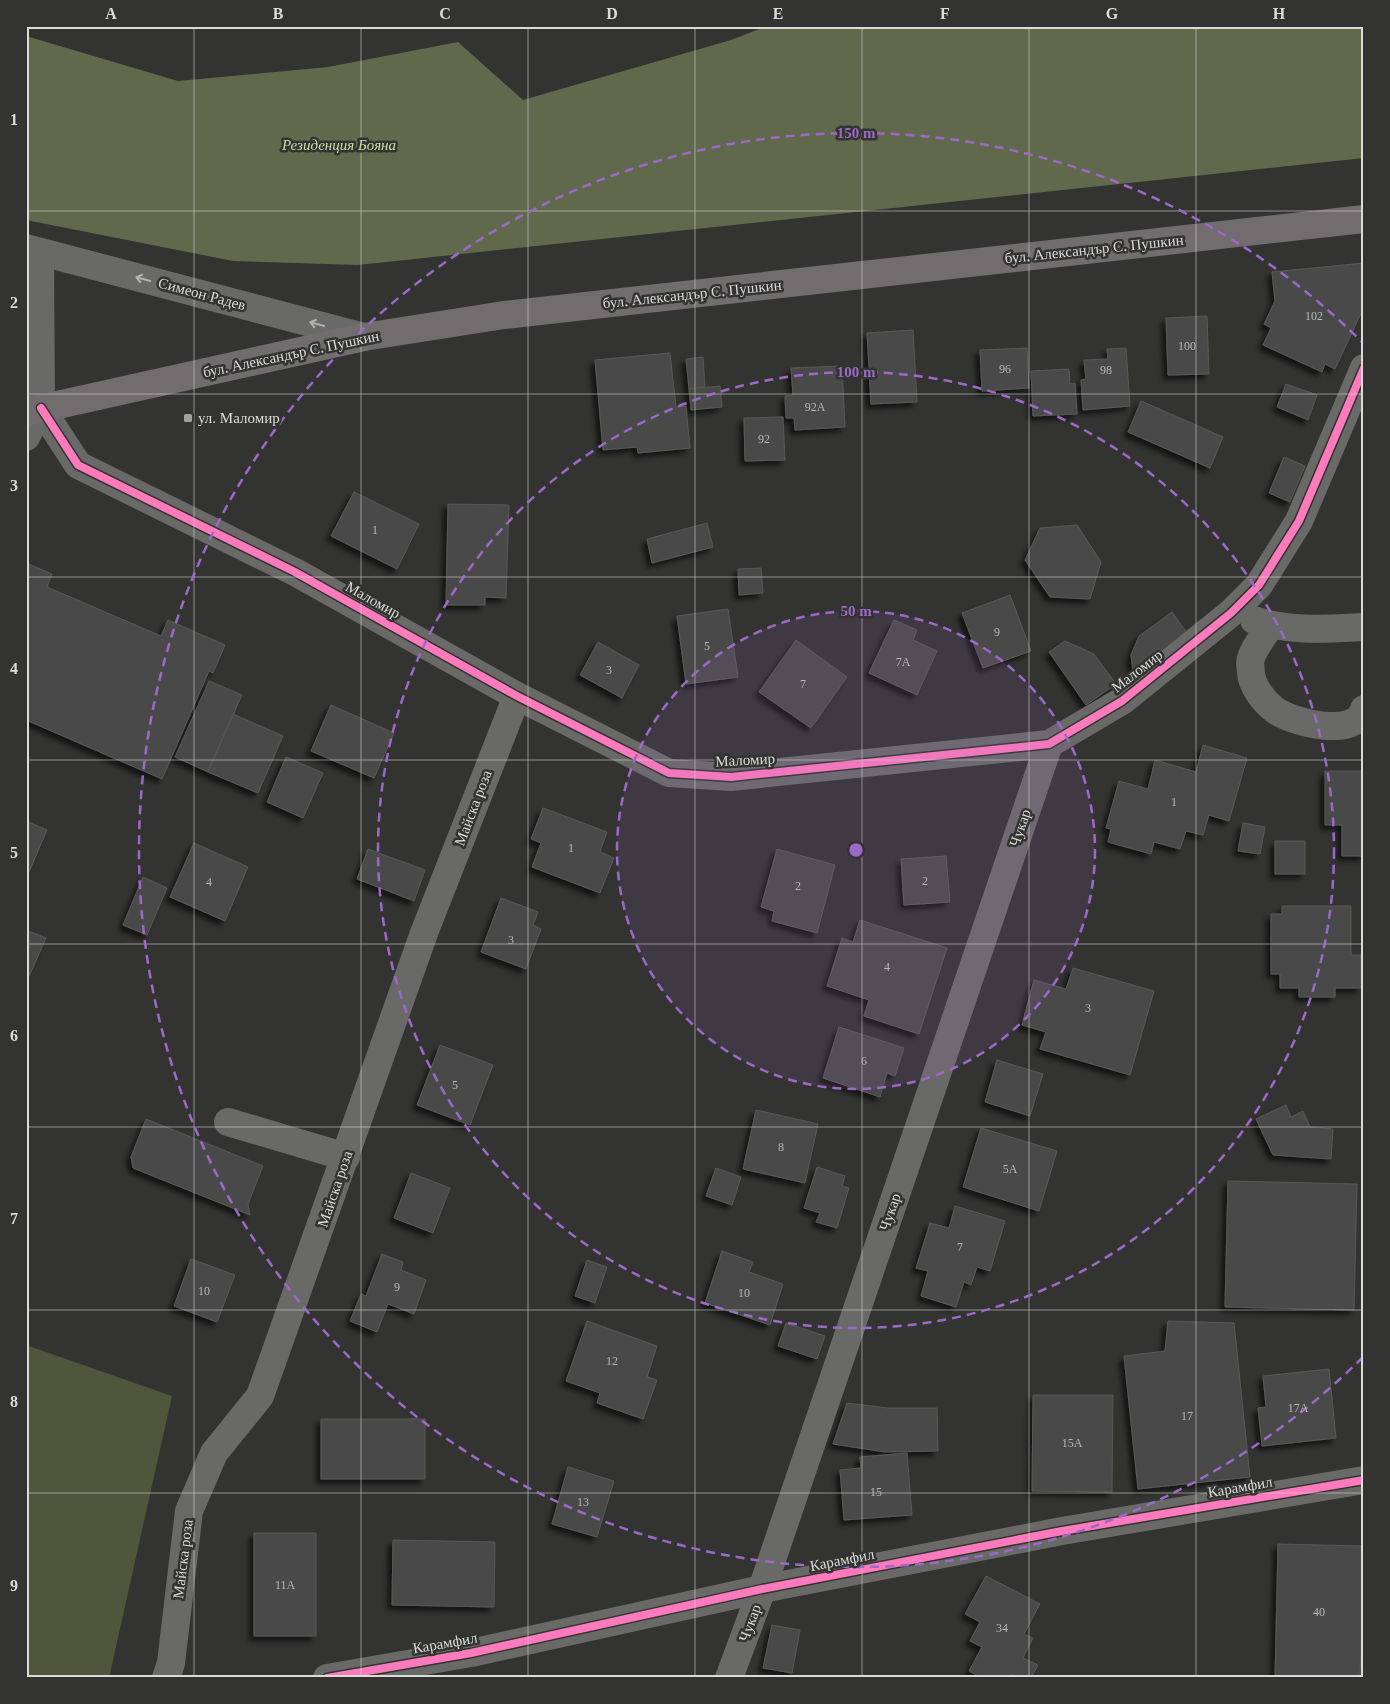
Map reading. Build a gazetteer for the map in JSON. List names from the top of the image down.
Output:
{
  "streets": {
    "main road": ["бул. Александър С. Пушкин"],
    "street": [
      "Симеон Радев",
      "Маломир",
      "Майска роза",
      "Чукар",
      "Карамфил"
    ]
  },
  "crossings": [
    ["бул. Александър С. Пушкин", "Симеон Радев"],
    ["бул. Александър С. Пушкин", "Маломир"],
    ["Симеон Радев", "Маломир"],
    ["Маломир", "Майска роза"],
    ["Маломир", "Чукар"],
    ["Чукар", "Карамфил"]
  ],
  "one_way": ["Симеон Радев"],
  "parks": ["Резиденция Бояна"],
  "places": {
    "transit": ["ул. Маломир"]
  },
  "house_numbers": [
    "102",
    "100",
    "96",
    "98",
    "92А",
    "92",
    "1",
    "9",
    "5",
    "7А",
    "3",
    "7",
    "1",
    "1",
    "2",
    "4",
    "2",
    "3",
    "4",
    "3",
    "6",
    "5",
    "8",
    "5А",
    "7",
    "9",
    "10",
    "10",
    "12",
    "17А",
    "17",
    "15А",
    "15",
    "13",
    "11А",
    "40",
    "34"
  ],
  "grid": {
    "columns": [
      "A",
      "B",
      "C",
      "D",
      "E",
      "F",
      "G",
      "H"
    ],
    "rows": [
      "1",
      "2",
      "3",
      "4",
      "5",
      "6",
      "7",
      "8",
      "9"
    ]
  },
  "rings": ["150 m", "100 m", "50 m"]
}
